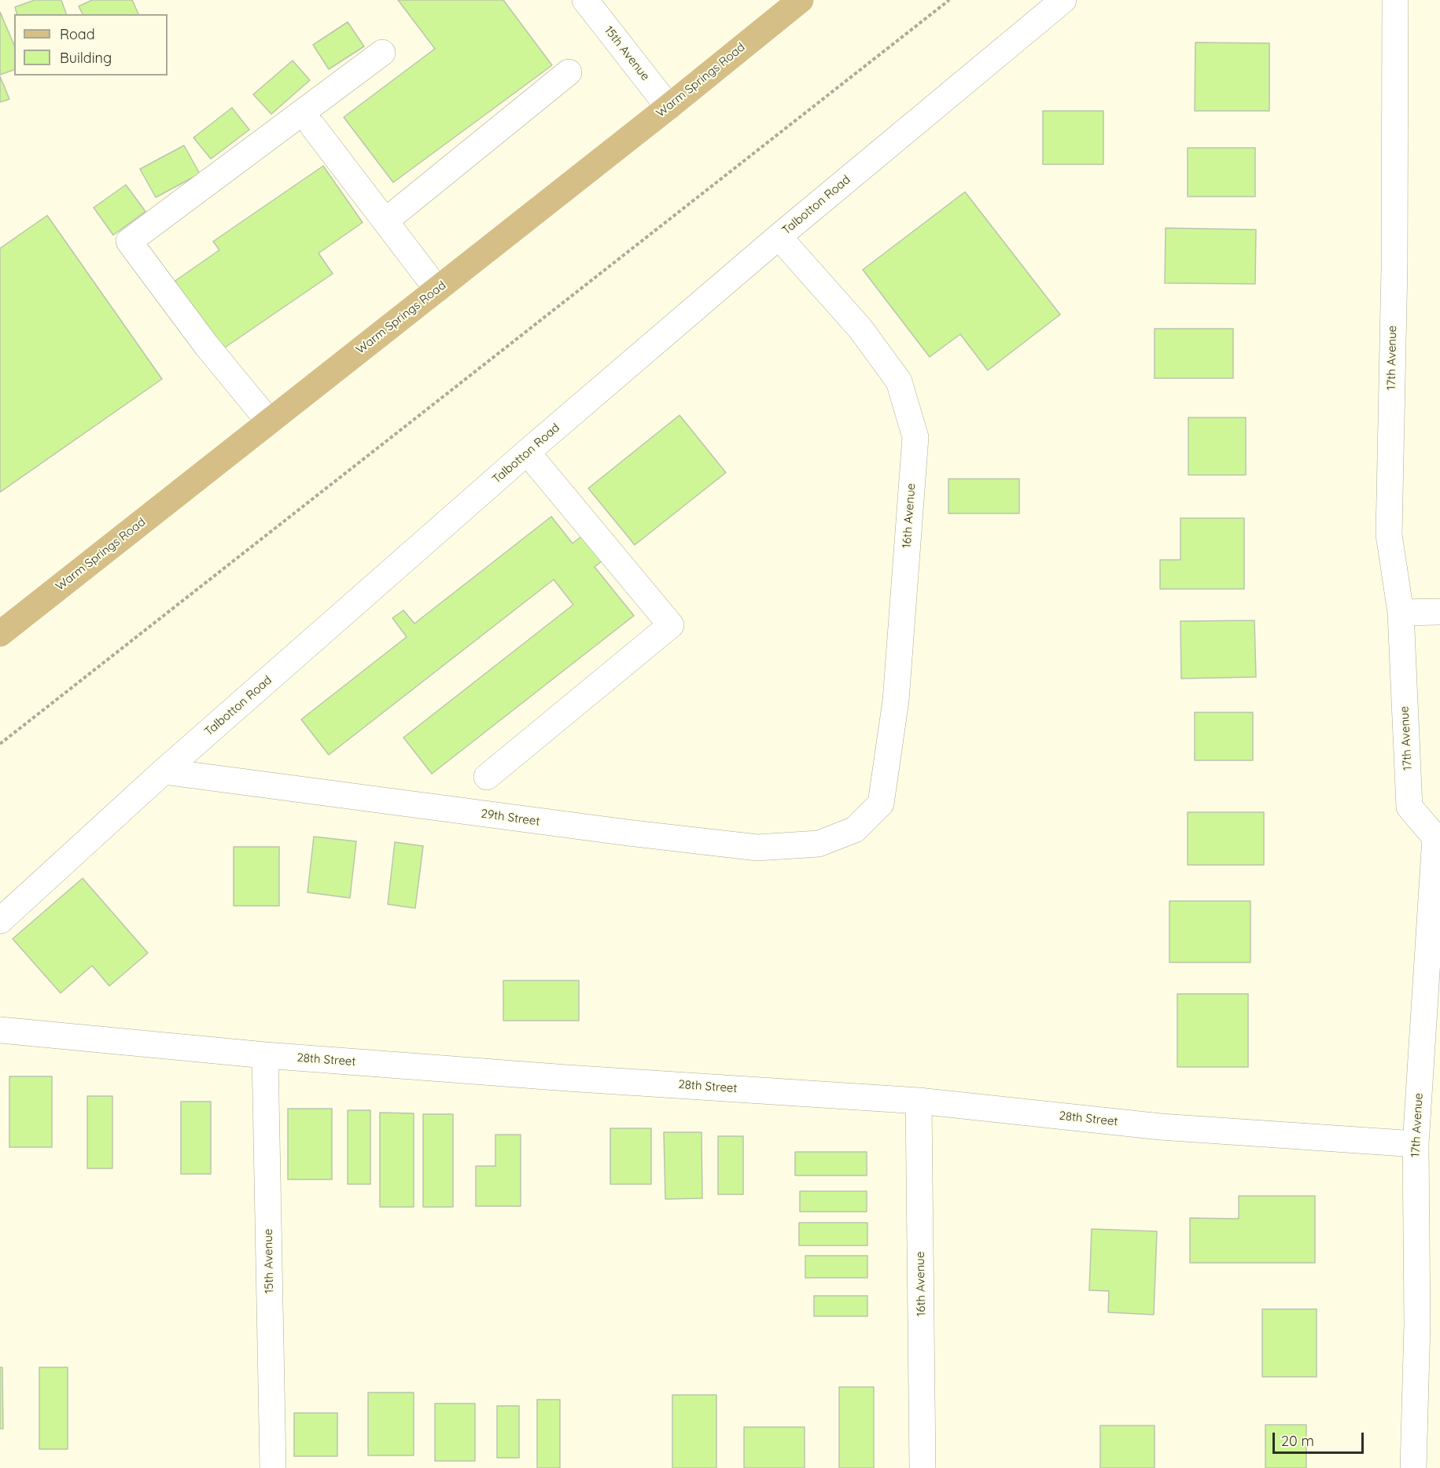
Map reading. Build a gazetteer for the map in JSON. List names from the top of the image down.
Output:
{
  "streets": {
    "main road": ["Warm Springs Road"],
    "street": [
      "15th Avenue",
      "Talbotton Road",
      "17th Avenue",
      "16th Avenue",
      "29th Street",
      "28th Street"
    ]
  },
  "crossings": [
    ["15th Avenue", "Warm Springs Road"],
    ["15th Avenue", "28th Street"],
    ["Talbotton Road", "16th Avenue"],
    ["Talbotton Road", "29th Street"],
    ["17th Avenue", "28th Street"],
    ["16th Avenue", "29th Street"],
    ["16th Avenue", "28th Street"]
  ],
  "legend": ["Road", "Building"],
  "scale_bar": "20 m"
}
